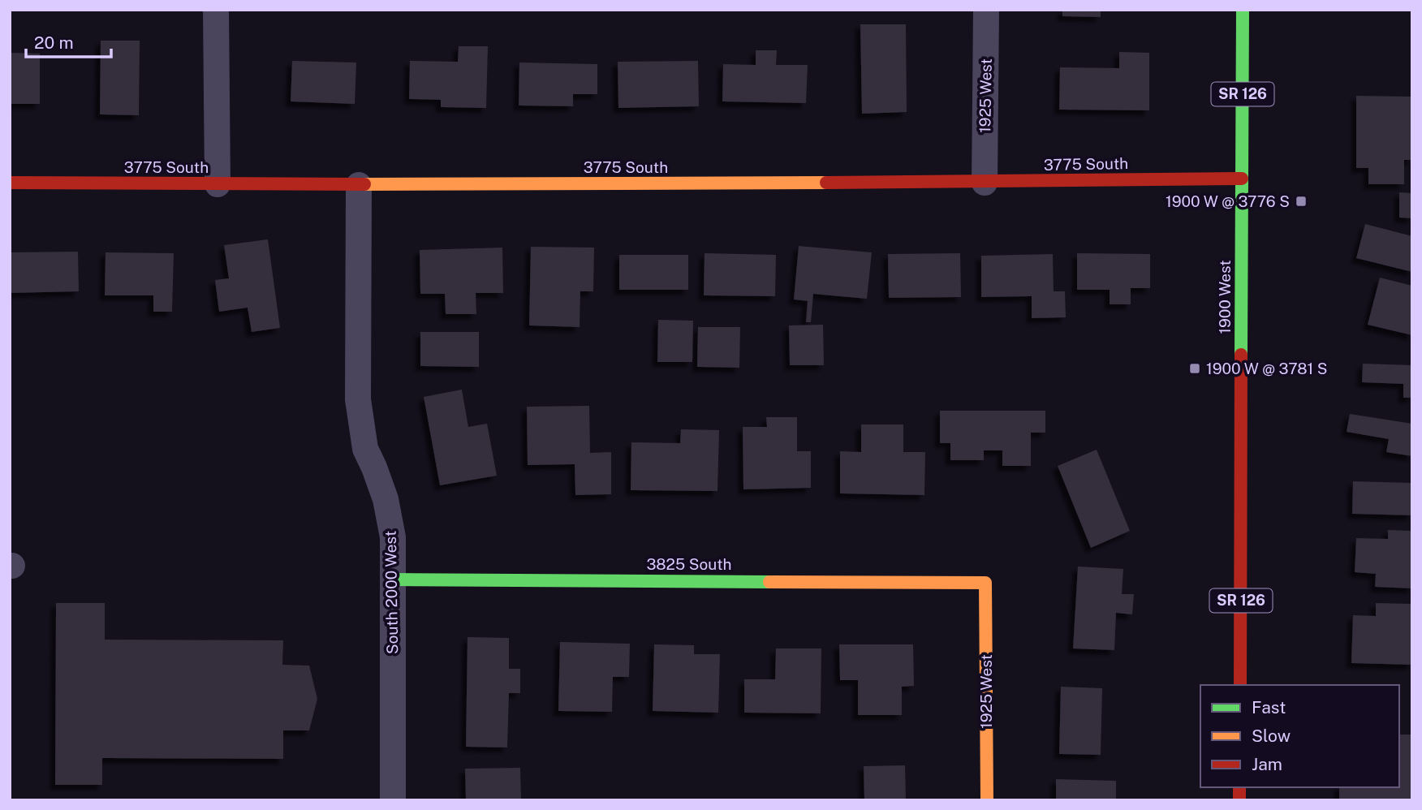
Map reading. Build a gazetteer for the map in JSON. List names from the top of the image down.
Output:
{
  "streets": {
    "street": [
      "SR 126",
      "1925 West",
      "3775 South",
      "1900 West",
      "3825 South",
      "South 2000 West"
    ]
  },
  "crossings": [
    ["1925 West", "3775 South"],
    ["1925 West", "3825 South"],
    ["3775 South", "1900 West"],
    ["3775 South", "South 2000 West"],
    ["3825 South", "South 2000 West"]
  ],
  "places": {
    "transit": ["1900 W @ 3776 S", "1900 W @ 3781 S"]
  },
  "legend": ["Fast", "Slow", "Jam"],
  "scale_bar": "20 m"
}
